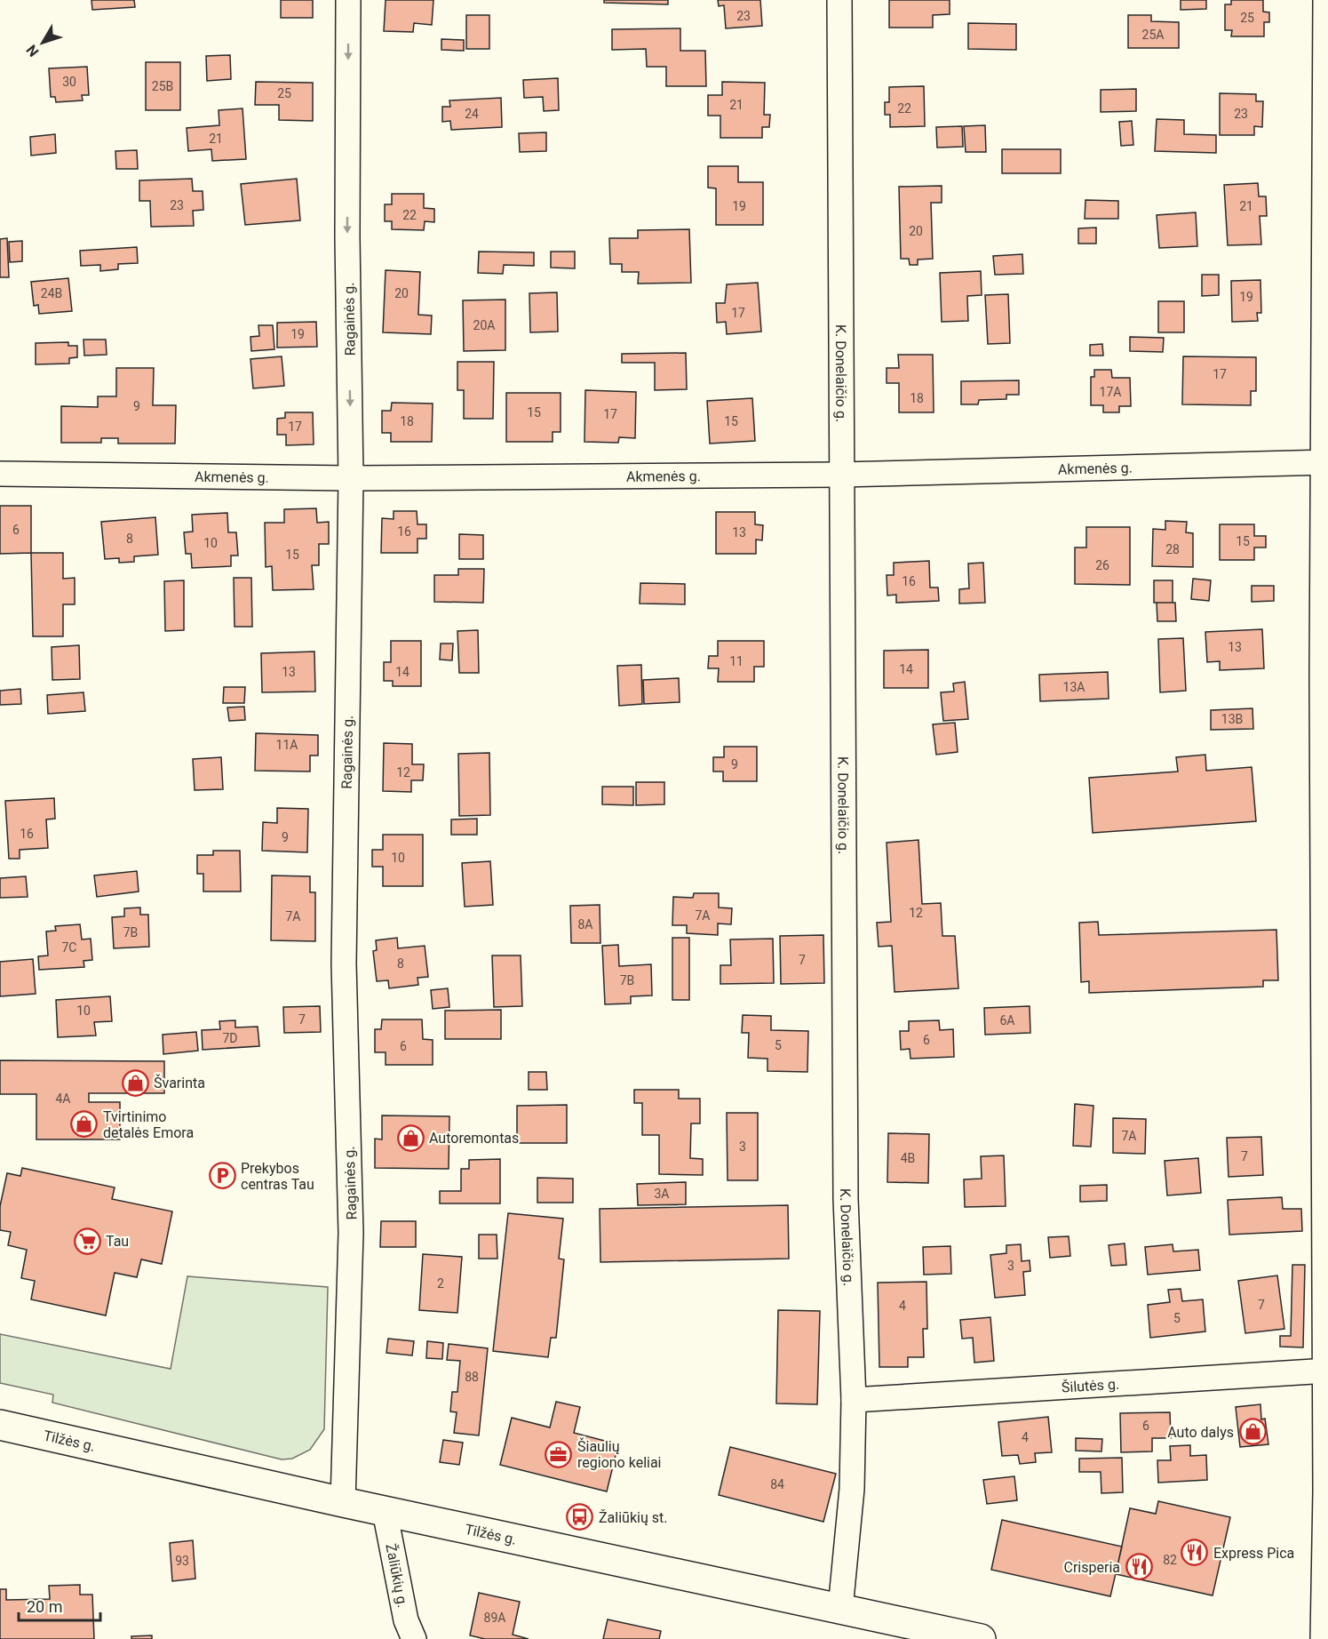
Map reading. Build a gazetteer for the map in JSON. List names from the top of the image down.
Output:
{
  "streets": {
    "highway": ["Tilžės g."],
    "street": [
      "Ragainės g.",
      "K. Donelaičio g.",
      "Akmenės g.",
      "Šilutės g.",
      "Žaliūkių g."
    ]
  },
  "crossings": [
    ["Ragainės g.", "Akmenės g."],
    ["Ragainės g.", "Tilžės g."],
    ["K. Donelaičio g.", "Akmenės g."],
    ["K. Donelaičio g.", "Šilutės g."],
    ["K. Donelaičio g.", "Tilžės g."],
    ["Tilžės g.", "Žaliūkių g."]
  ],
  "places": {
    "shop": [
      "Švarinta",
      "Tvirtinimo detalės Emora",
      "Autoremontas",
      "Auto dalys"
    ],
    "parking": ["Prekybos centras Tau"],
    "supermarket": ["Tau"],
    "office": ["Šiaulių regiono keliai"],
    "bus stop": ["Žaliūkių st."],
    "restaurant": ["Express Pica", "Crisperia"]
  },
  "house_numbers": [
    "23",
    "25",
    "25A",
    "30",
    "25B",
    "25",
    "21",
    "22",
    "24",
    "23",
    "21",
    "23",
    "19",
    "21",
    "22",
    "20",
    "24B",
    "20",
    "19",
    "17",
    "20A",
    "19",
    "17",
    "17A",
    "18",
    "9",
    "15",
    "17",
    "18",
    "15",
    "17",
    "6",
    "16",
    "13",
    "8",
    "15",
    "10",
    "28",
    "15",
    "26",
    "16",
    "13",
    "11",
    "14",
    "13",
    "14",
    "13A",
    "13B",
    "11A",
    "9",
    "12",
    "16",
    "9",
    "10",
    "12",
    "7A",
    "7A",
    "8A",
    "7B",
    "7C",
    "7",
    "8",
    "7B",
    "10",
    "7",
    "6A",
    "7D",
    "6",
    "5",
    "6",
    "4A",
    "7A",
    "3",
    "7",
    "4B",
    "3A",
    "3",
    "2",
    "7",
    "4",
    "5",
    "88",
    "6",
    "4",
    "84",
    "82",
    "93",
    "89A"
  ],
  "scale_bar": "20 m",
  "north": "bottom left"
}
